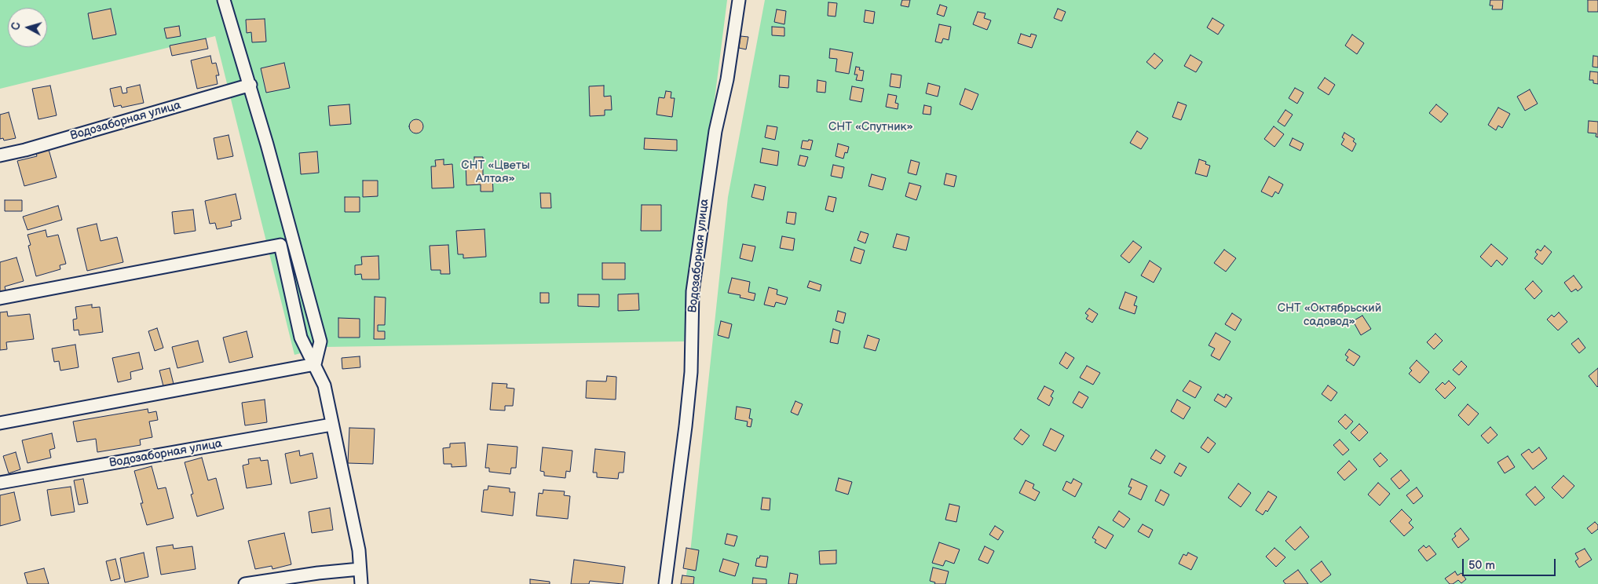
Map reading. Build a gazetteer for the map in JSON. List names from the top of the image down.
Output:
{
  "streets": {
    "street": ["Водозаборная улица"]
  },
  "parks": ["СНТ «Спутник»", "СНТ «Цветы Алтая»", "СНТ «Октябрьский садовод»"],
  "scale_bar": "50 m",
  "north": "left"
}
